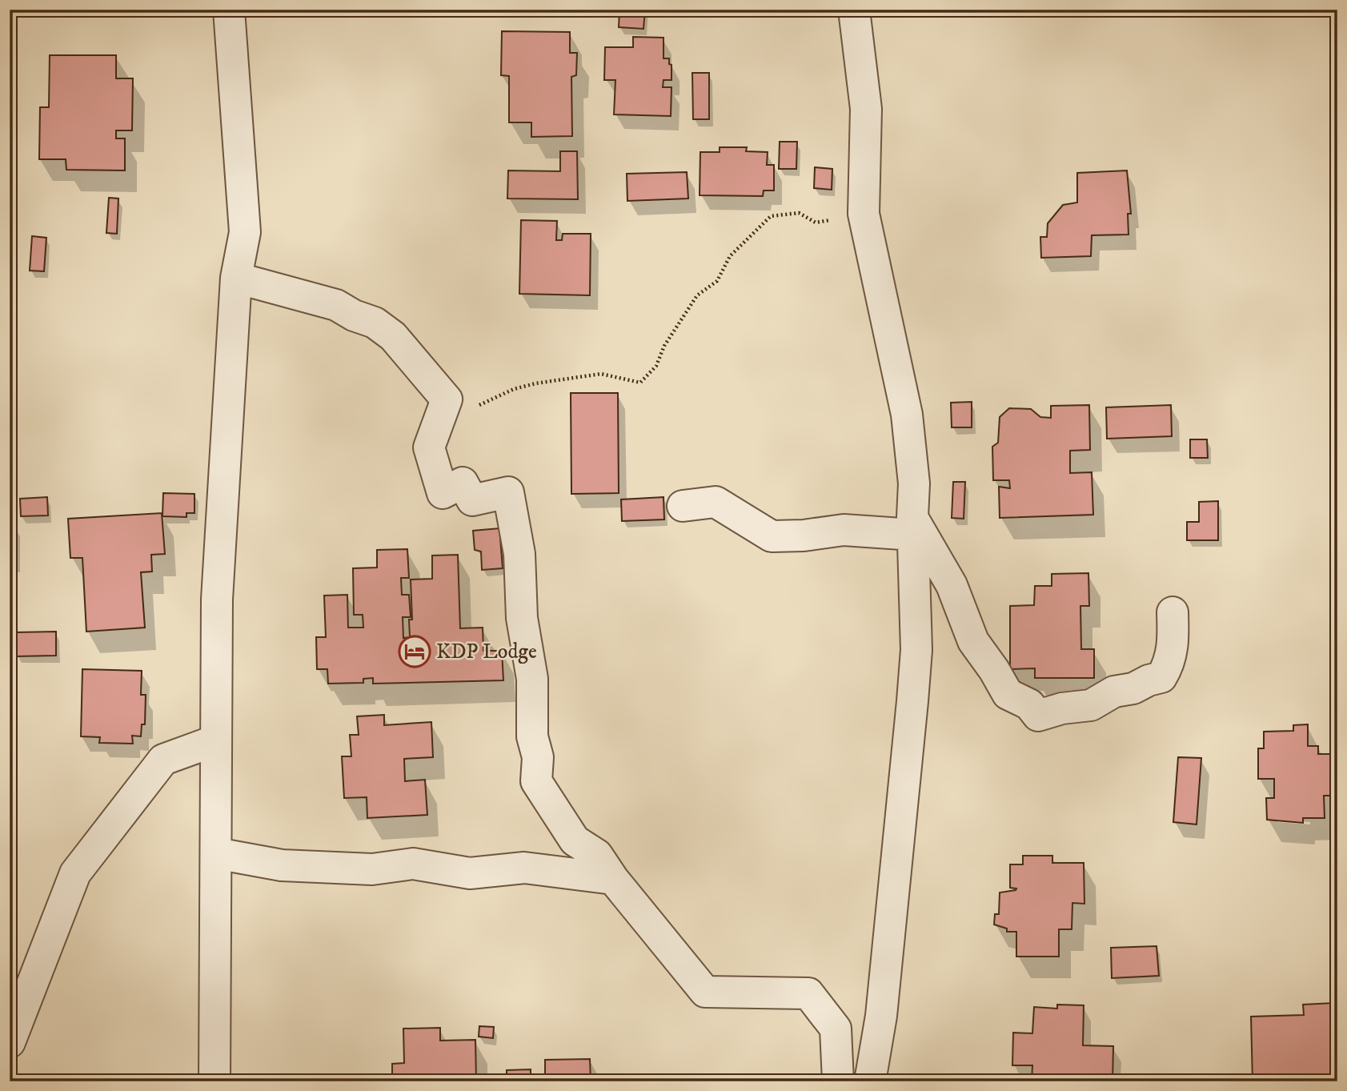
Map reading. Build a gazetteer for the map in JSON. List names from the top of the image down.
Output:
{
  "places": {
    "hotel": ["KDP Lodge"]
  }
}
